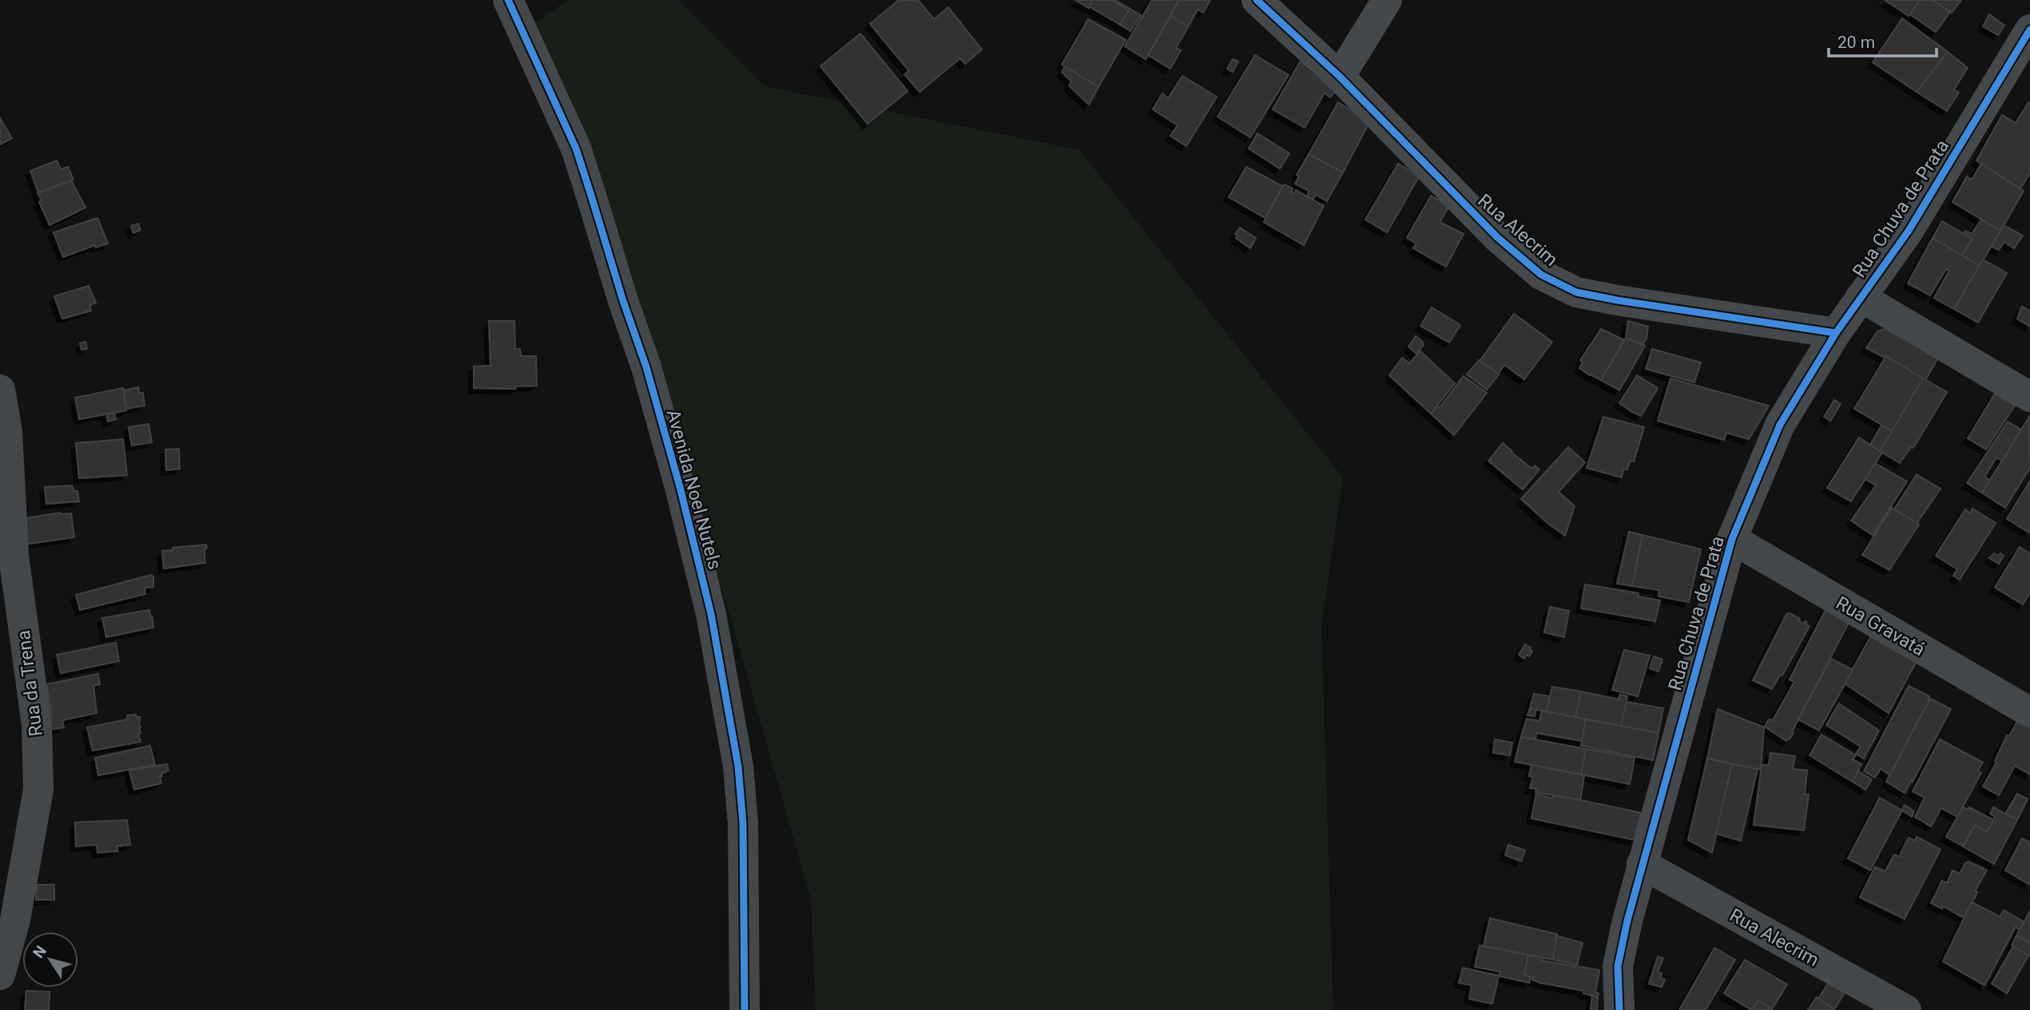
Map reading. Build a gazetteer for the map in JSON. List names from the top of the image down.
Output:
{
  "streets": {
    "street": [
      "Rua Chuva de Prata",
      "Rua Alecrim",
      "Avenida Noel Nutels",
      "Rua Gravatá",
      "Rua da Trena"
    ]
  },
  "crossings": [
    ["Rua Chuva de Prata", "Rua Alecrim"],
    ["Rua Chuva de Prata", "Rua Gravatá"]
  ],
  "scale_bar": "20 m",
  "north": "top left"
}
